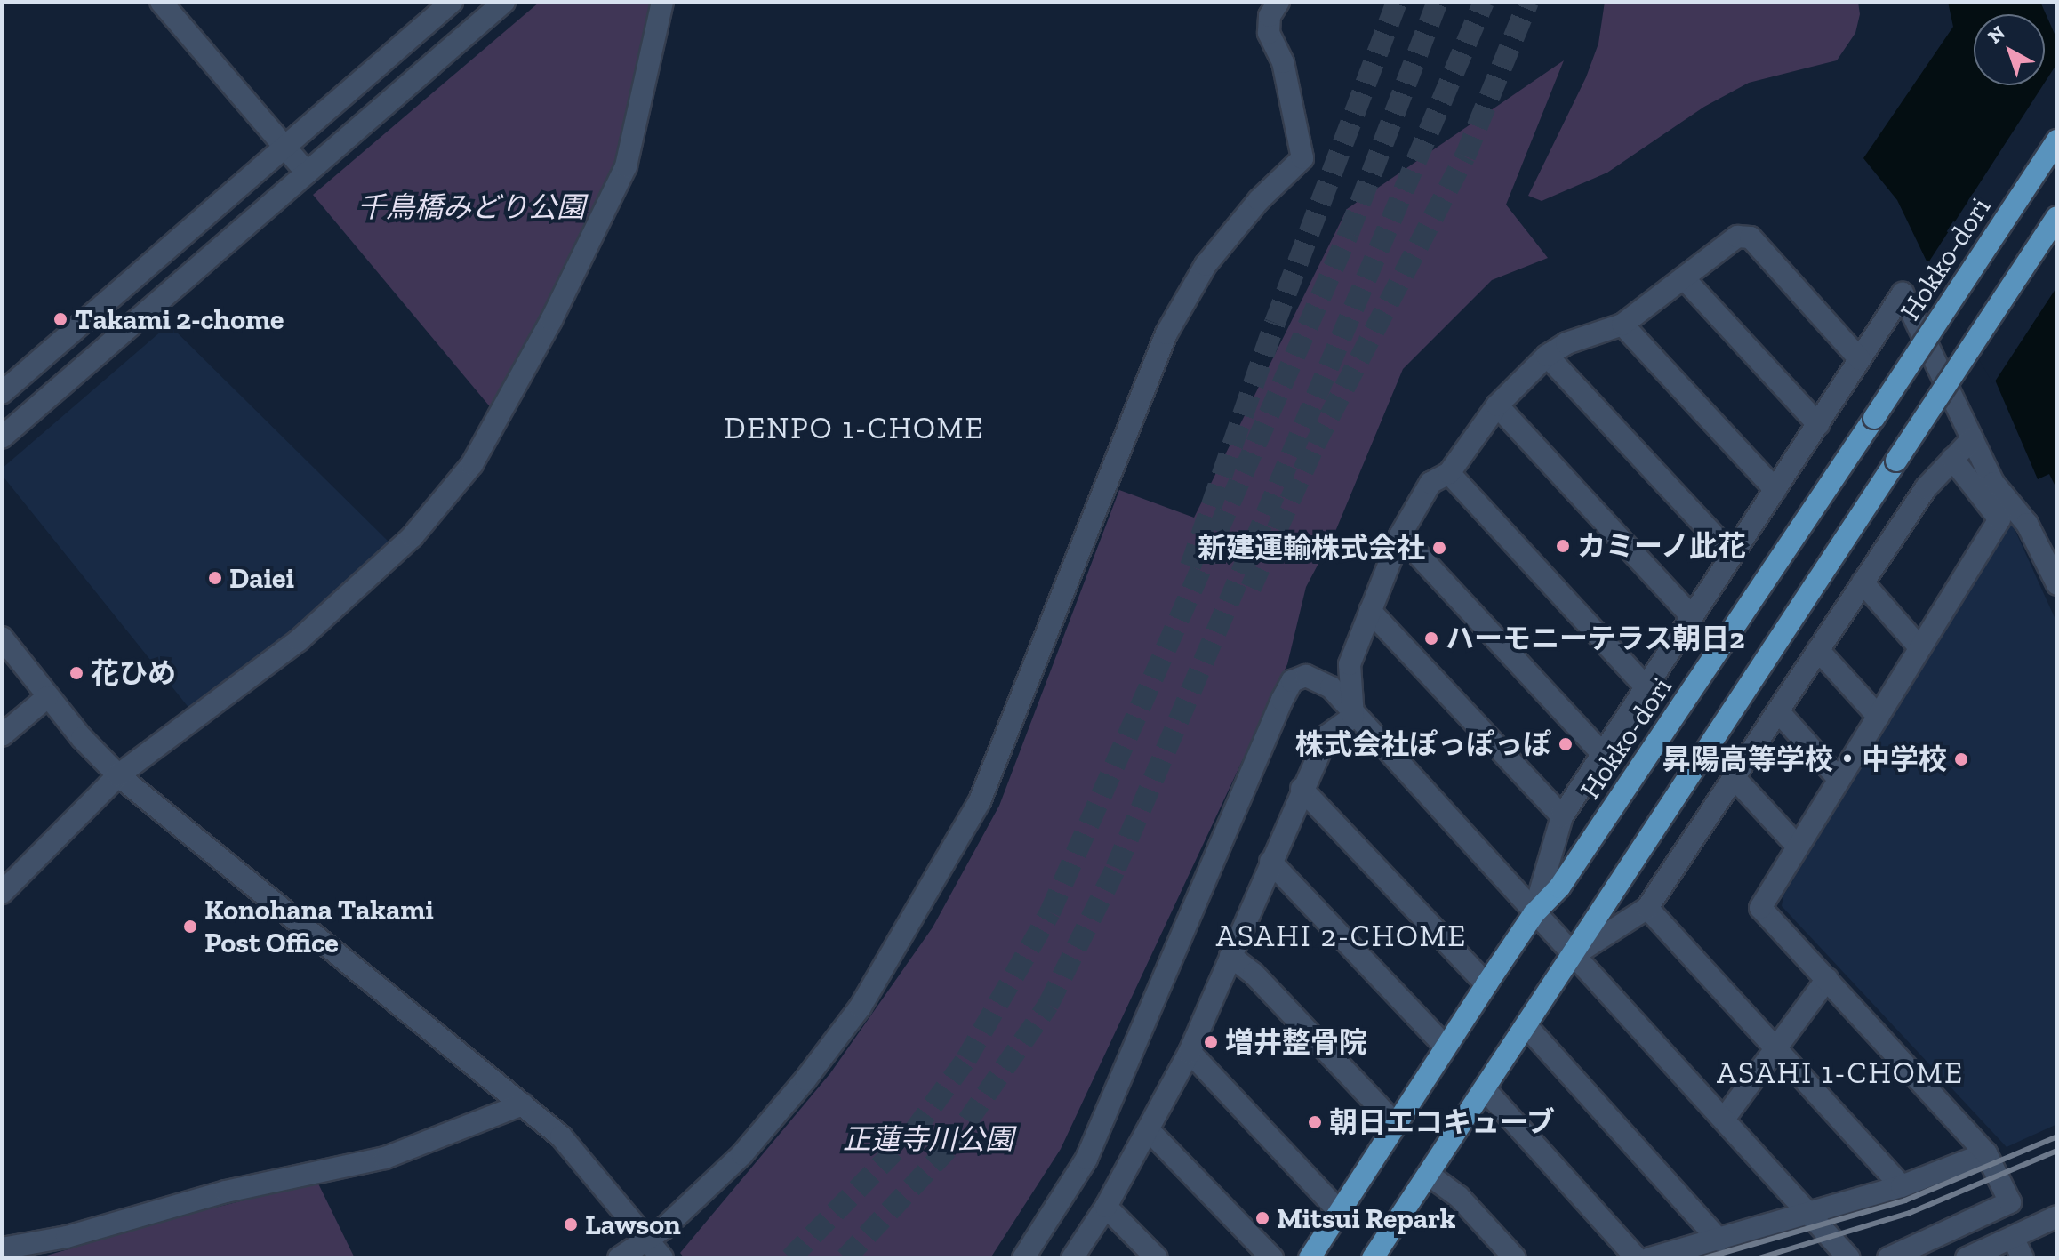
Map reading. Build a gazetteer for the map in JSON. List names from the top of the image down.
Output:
{
  "streets": {
    "main road": ["Hokko-dori"]
  },
  "districts": ["DENPO 1-CHOME", "ASAHI 2-CHOME", "ASAHI 1-CHOME"],
  "parks": ["千鳥橋みどり公園", "正蓮寺川公園"],
  "places": [
    "Takami 2-chome",
    "カミーノ此花",
    "新建運輸株式会社",
    "Daiei",
    "ハーモニーテラス朝日2",
    "花ひめ",
    "株式会社ぽっぽっぽ",
    "昇陽高等学校・中学校",
    "Konohana Takami Post Office",
    "増井整骨院",
    "朝日エコキューブ",
    "Mitsui Repark",
    "Lawson"
  ],
  "north": "top left"
}
